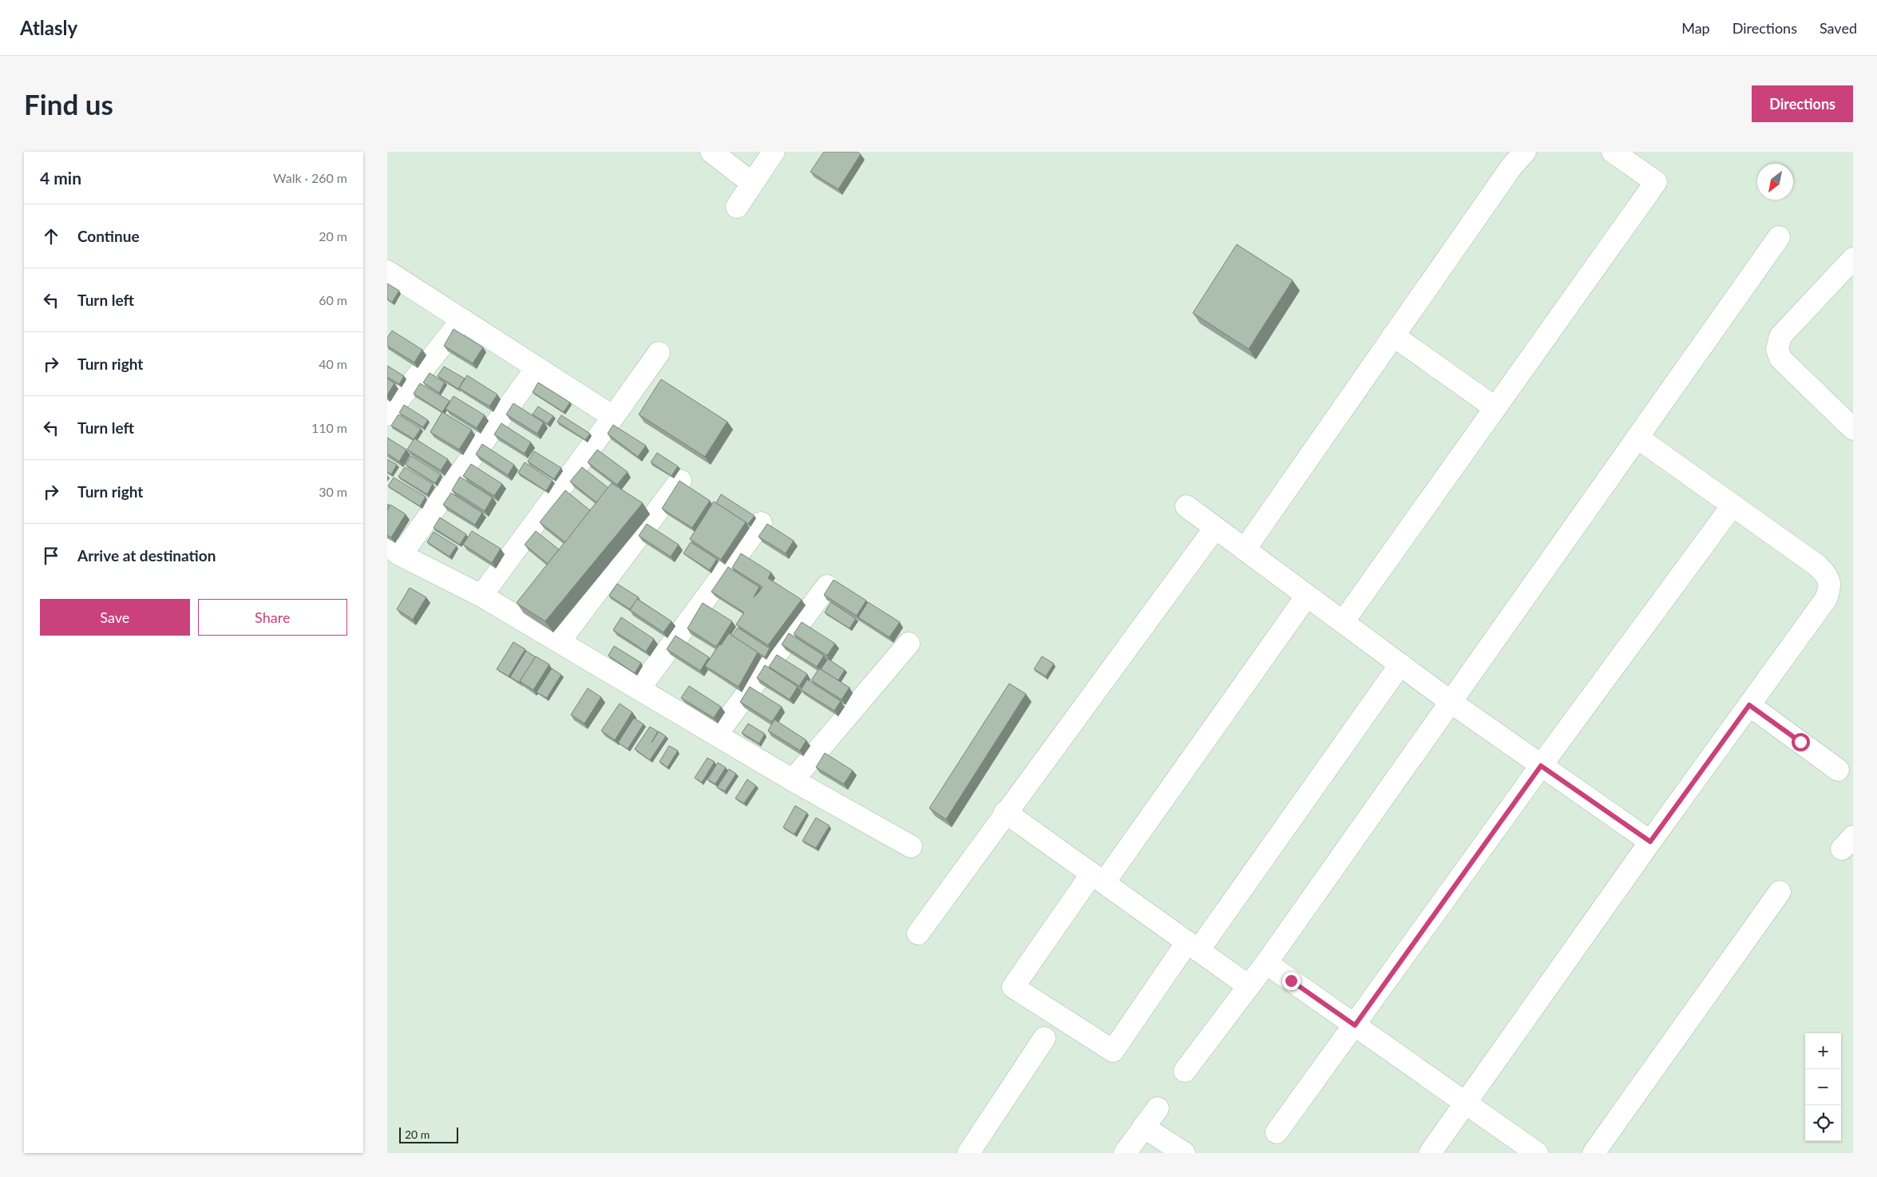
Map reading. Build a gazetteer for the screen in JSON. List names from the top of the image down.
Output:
{
  "scale_bar": "20 m",
  "north": "bottom left",
  "page": {
    "header": "Atlasly",
    "nav": ["Map", "Directions", "Saved"],
    "buttons": [
      "Directions",
      ["Save", "Share"]
    ],
    "title": "Find us",
    "heading": ["4 min", "Walk · 260 m"],
    "list": [
      ["Continue", "20 m"],
      ["Turn left", "60 m"],
      ["Turn right", "40 m"],
      ["Turn left", "110 m"],
      ["Turn right", "30 m"],
      "Arrive at destination"
    ],
    "map_buttons": ["+", "−"],
    "scale": "20 m"
  }
}
